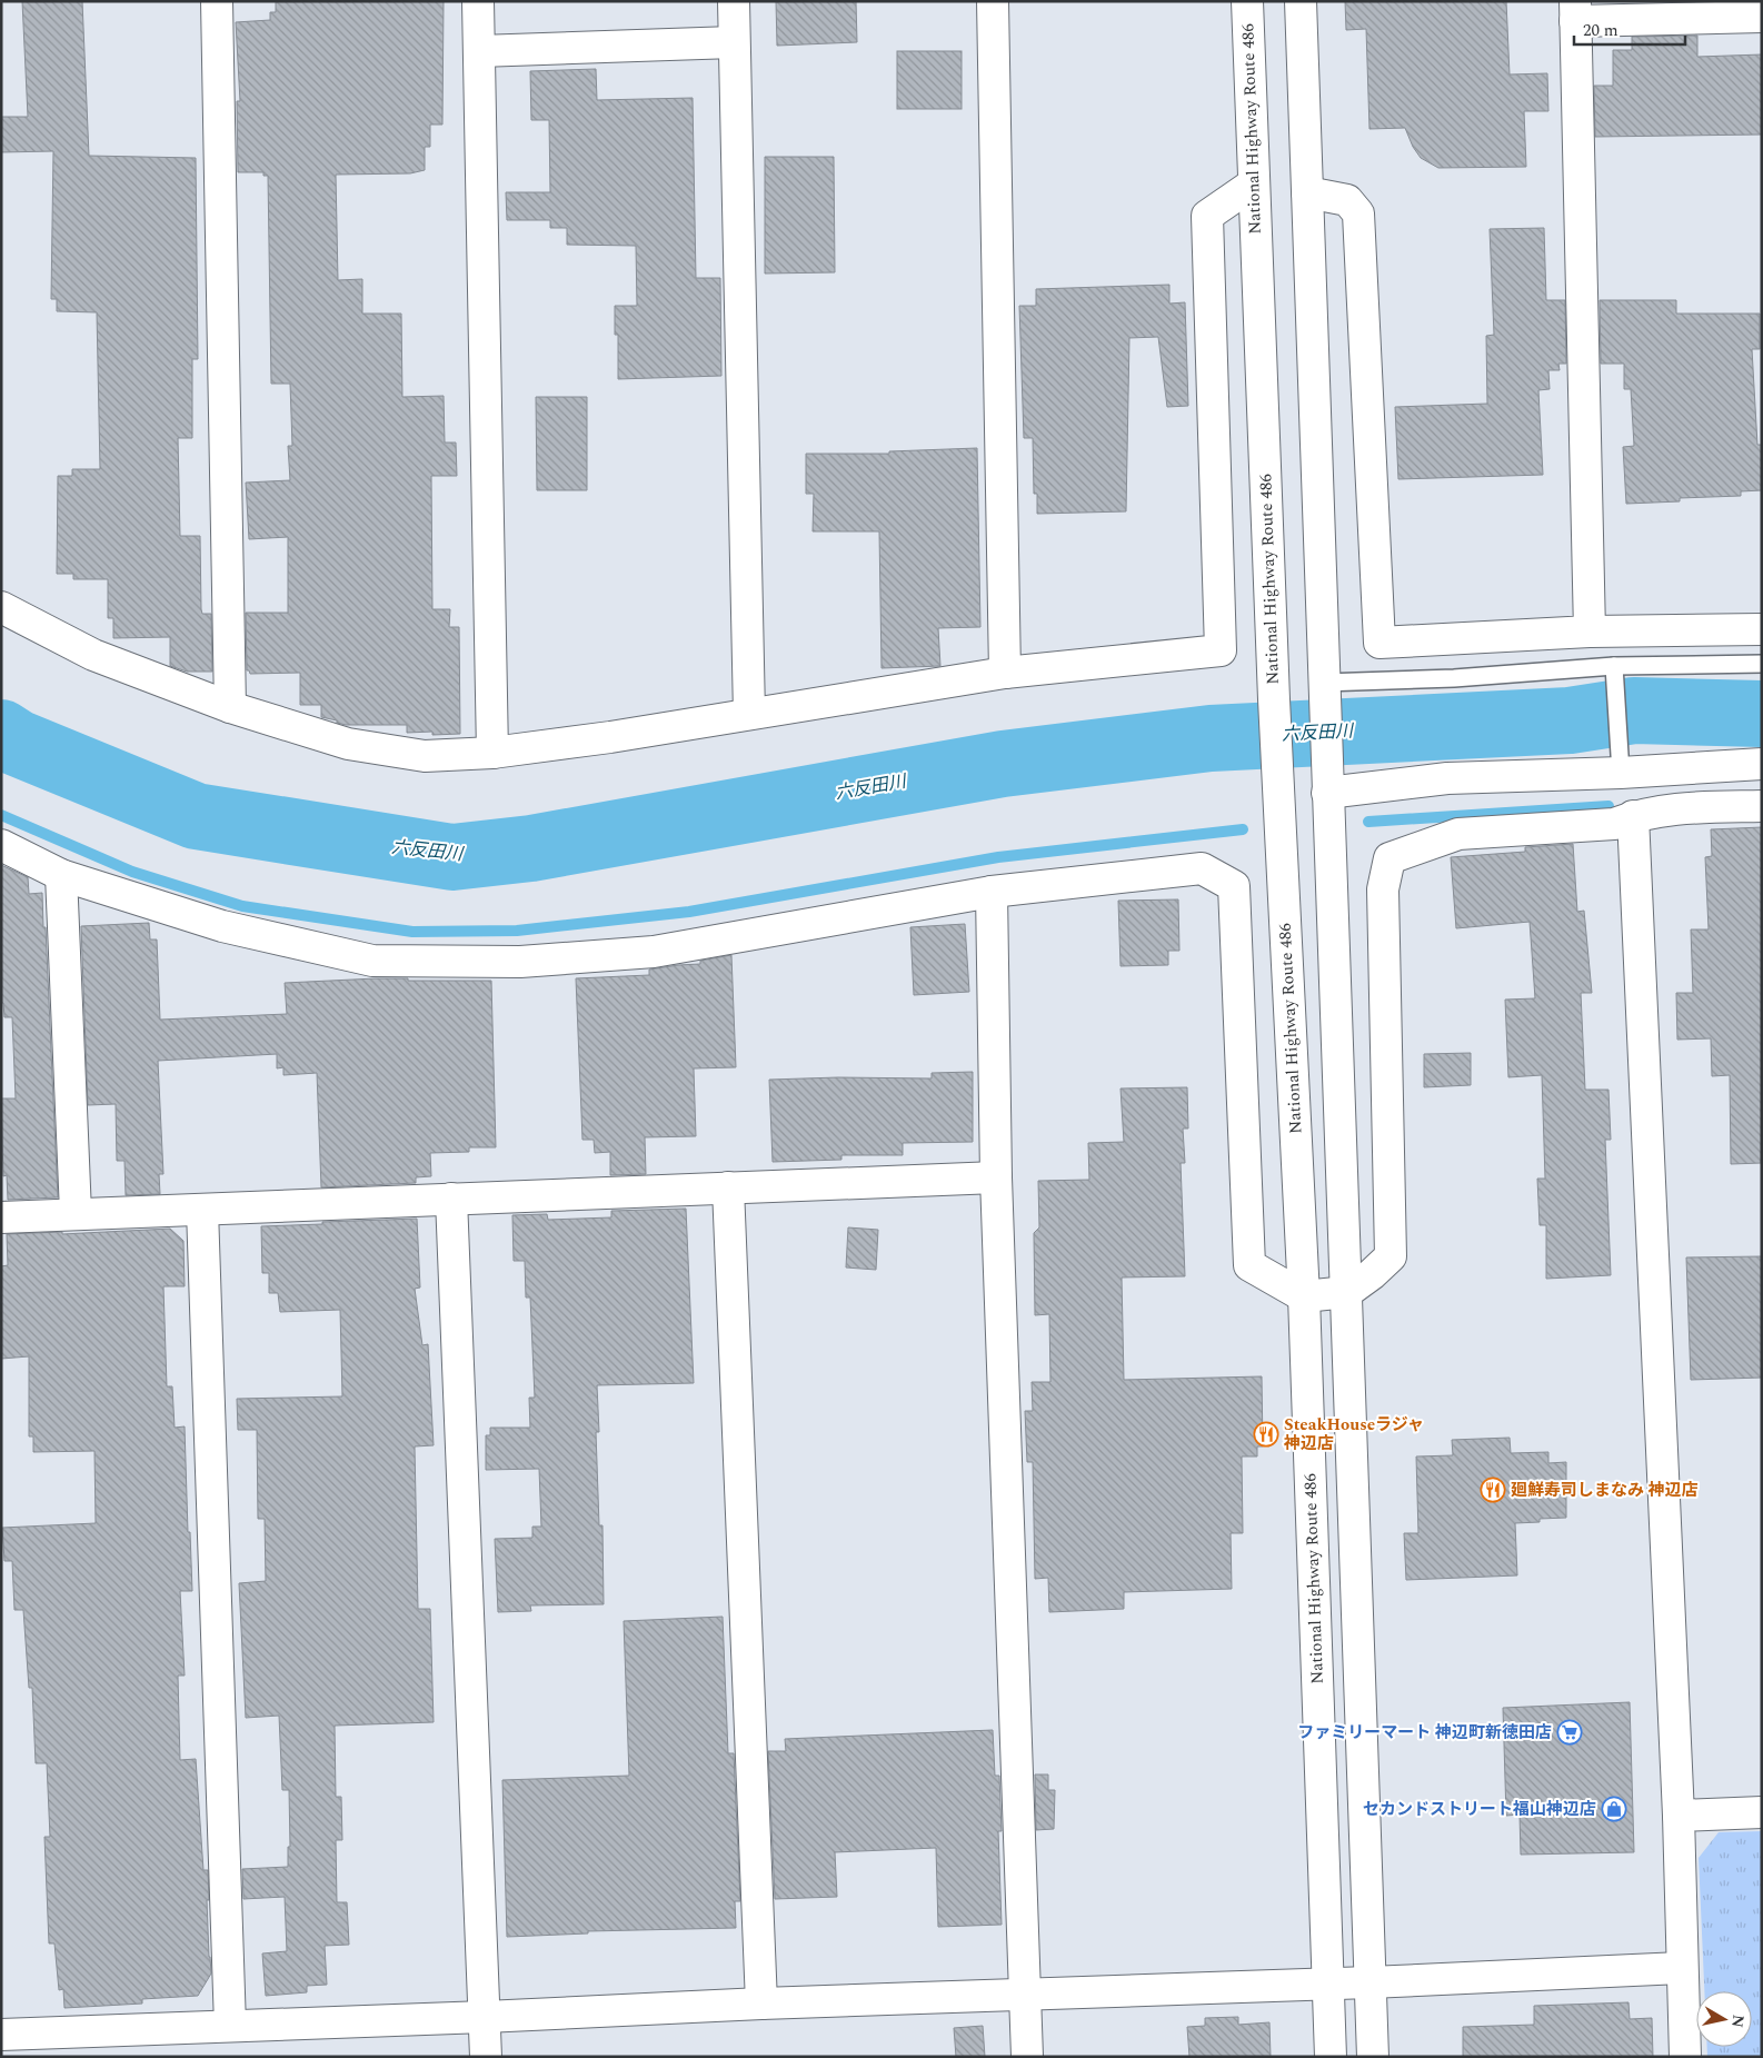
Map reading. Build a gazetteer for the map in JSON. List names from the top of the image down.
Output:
{
  "streets": {
    "main road": ["National Highway Route 486"]
  },
  "water": ["六反田川"],
  "places": {
    "restaurant": ["SteakHouseラジャ 神辺店", "廻鮮寿司しまなみ 神辺店"],
    "supermarket": ["ファミリーマート 神辺町新徳田店"],
    "shop": ["セカンドストリート福山神辺店"]
  },
  "scale_bar": "20 m",
  "north": "right"
}
